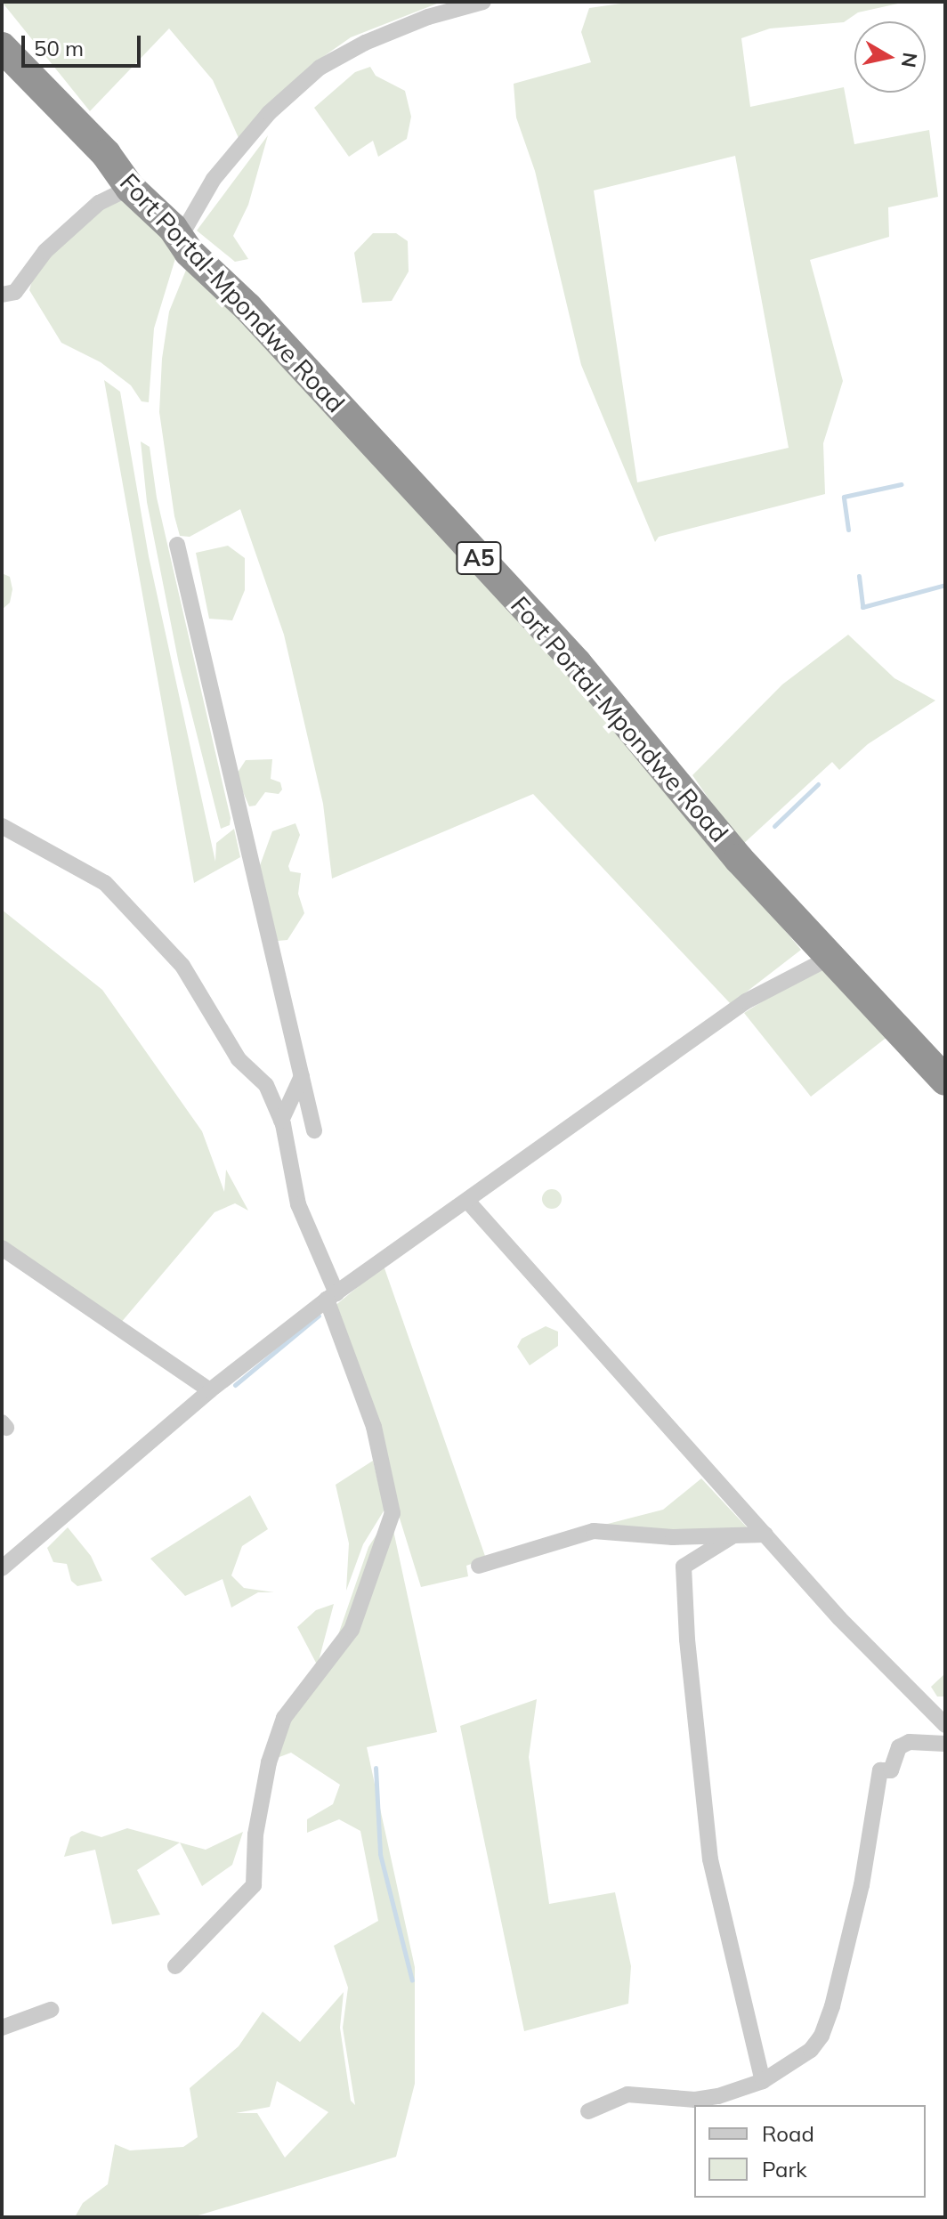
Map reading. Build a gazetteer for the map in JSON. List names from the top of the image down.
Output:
{
  "streets": {
    "highway": ["Fort Portal-Mpondwe Road", "A5"]
  },
  "legend": ["Road", "Park"],
  "scale_bar": "50 m",
  "north": "right"
}
